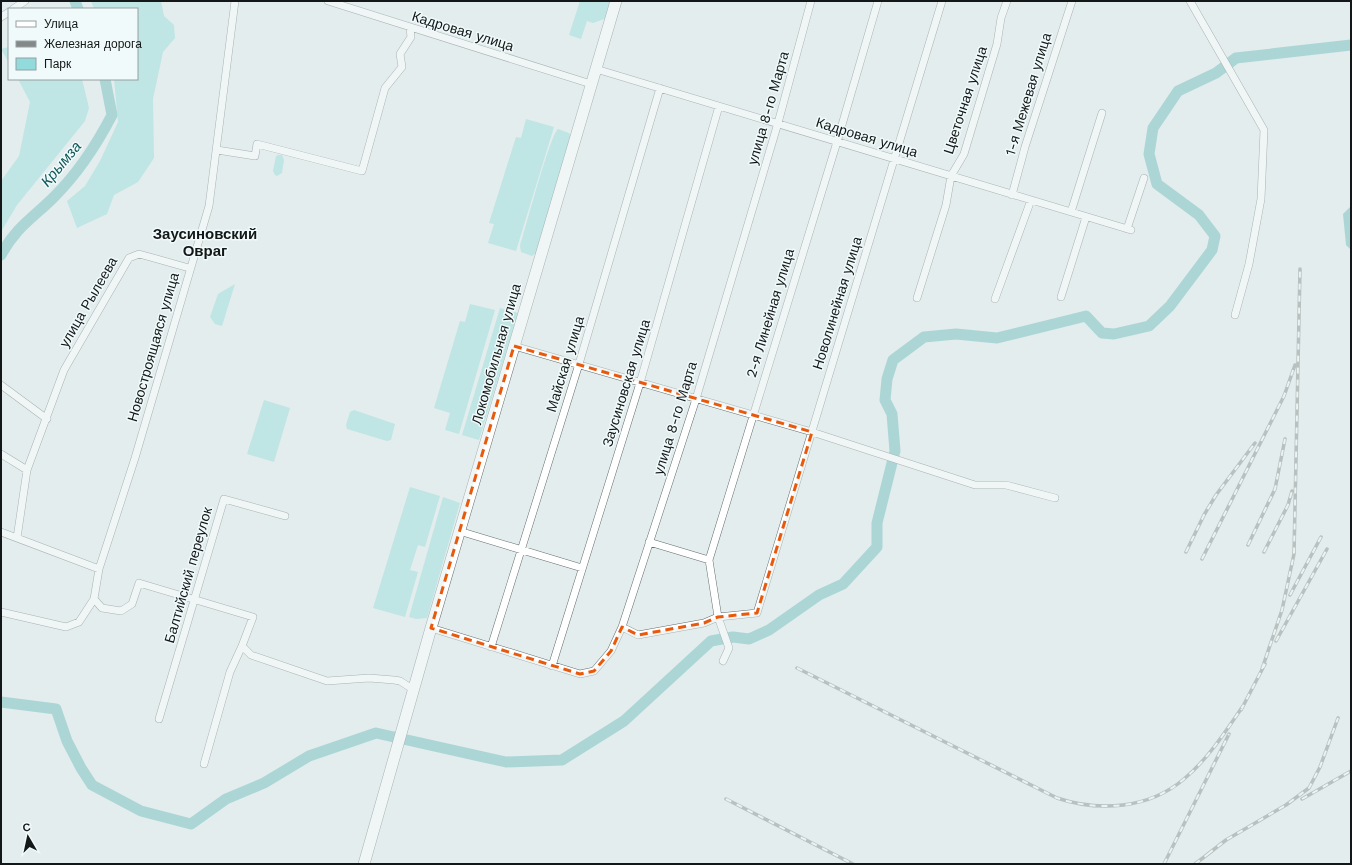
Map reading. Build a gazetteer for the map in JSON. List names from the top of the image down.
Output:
{
  "streets": {
    "main road": ["Локомобильная улица"],
    "street": [
      "Кадровая улица",
      "1-я Межевая улица",
      "Цветочная улица",
      "улица 8-го Марта",
      "улица Рылеева",
      "Новолинейная улица",
      "2-я Линейная улица",
      "Новостроящаяся улица",
      "Майская улица",
      "Заусиновская улица",
      "Балтийский переулок"
    ]
  },
  "crossings": [
    ["Кадровая улица", "1-я Межевая улица"],
    ["Кадровая улица", "Цветочная улица"],
    ["Кадровая улица", "улица 8-го Марта"],
    ["Кадровая улица", "Новолинейная улица"],
    ["Кадровая улица", "2-я Линейная улица"],
    ["Кадровая улица", "Локомобильная улица"],
    ["Кадровая улица", "Майская улица"],
    ["Кадровая улица", "Заусиновская улица"],
    ["улица 8-го Марта", "Локомобильная улица"],
    ["улица 8-го Марта", "Майская улица"],
    ["улица 8-го Марта", "Заусиновская улица"],
    ["улица Рылеева", "Новостроящаяся улица"],
    ["Новолинейная улица", "2-я Линейная улица"]
  ],
  "districts": ["Заусиновский Овраг"],
  "water": ["Крымза"],
  "legend": ["Улица", "Железная дорога", "Парк"],
  "north": "top"
}
